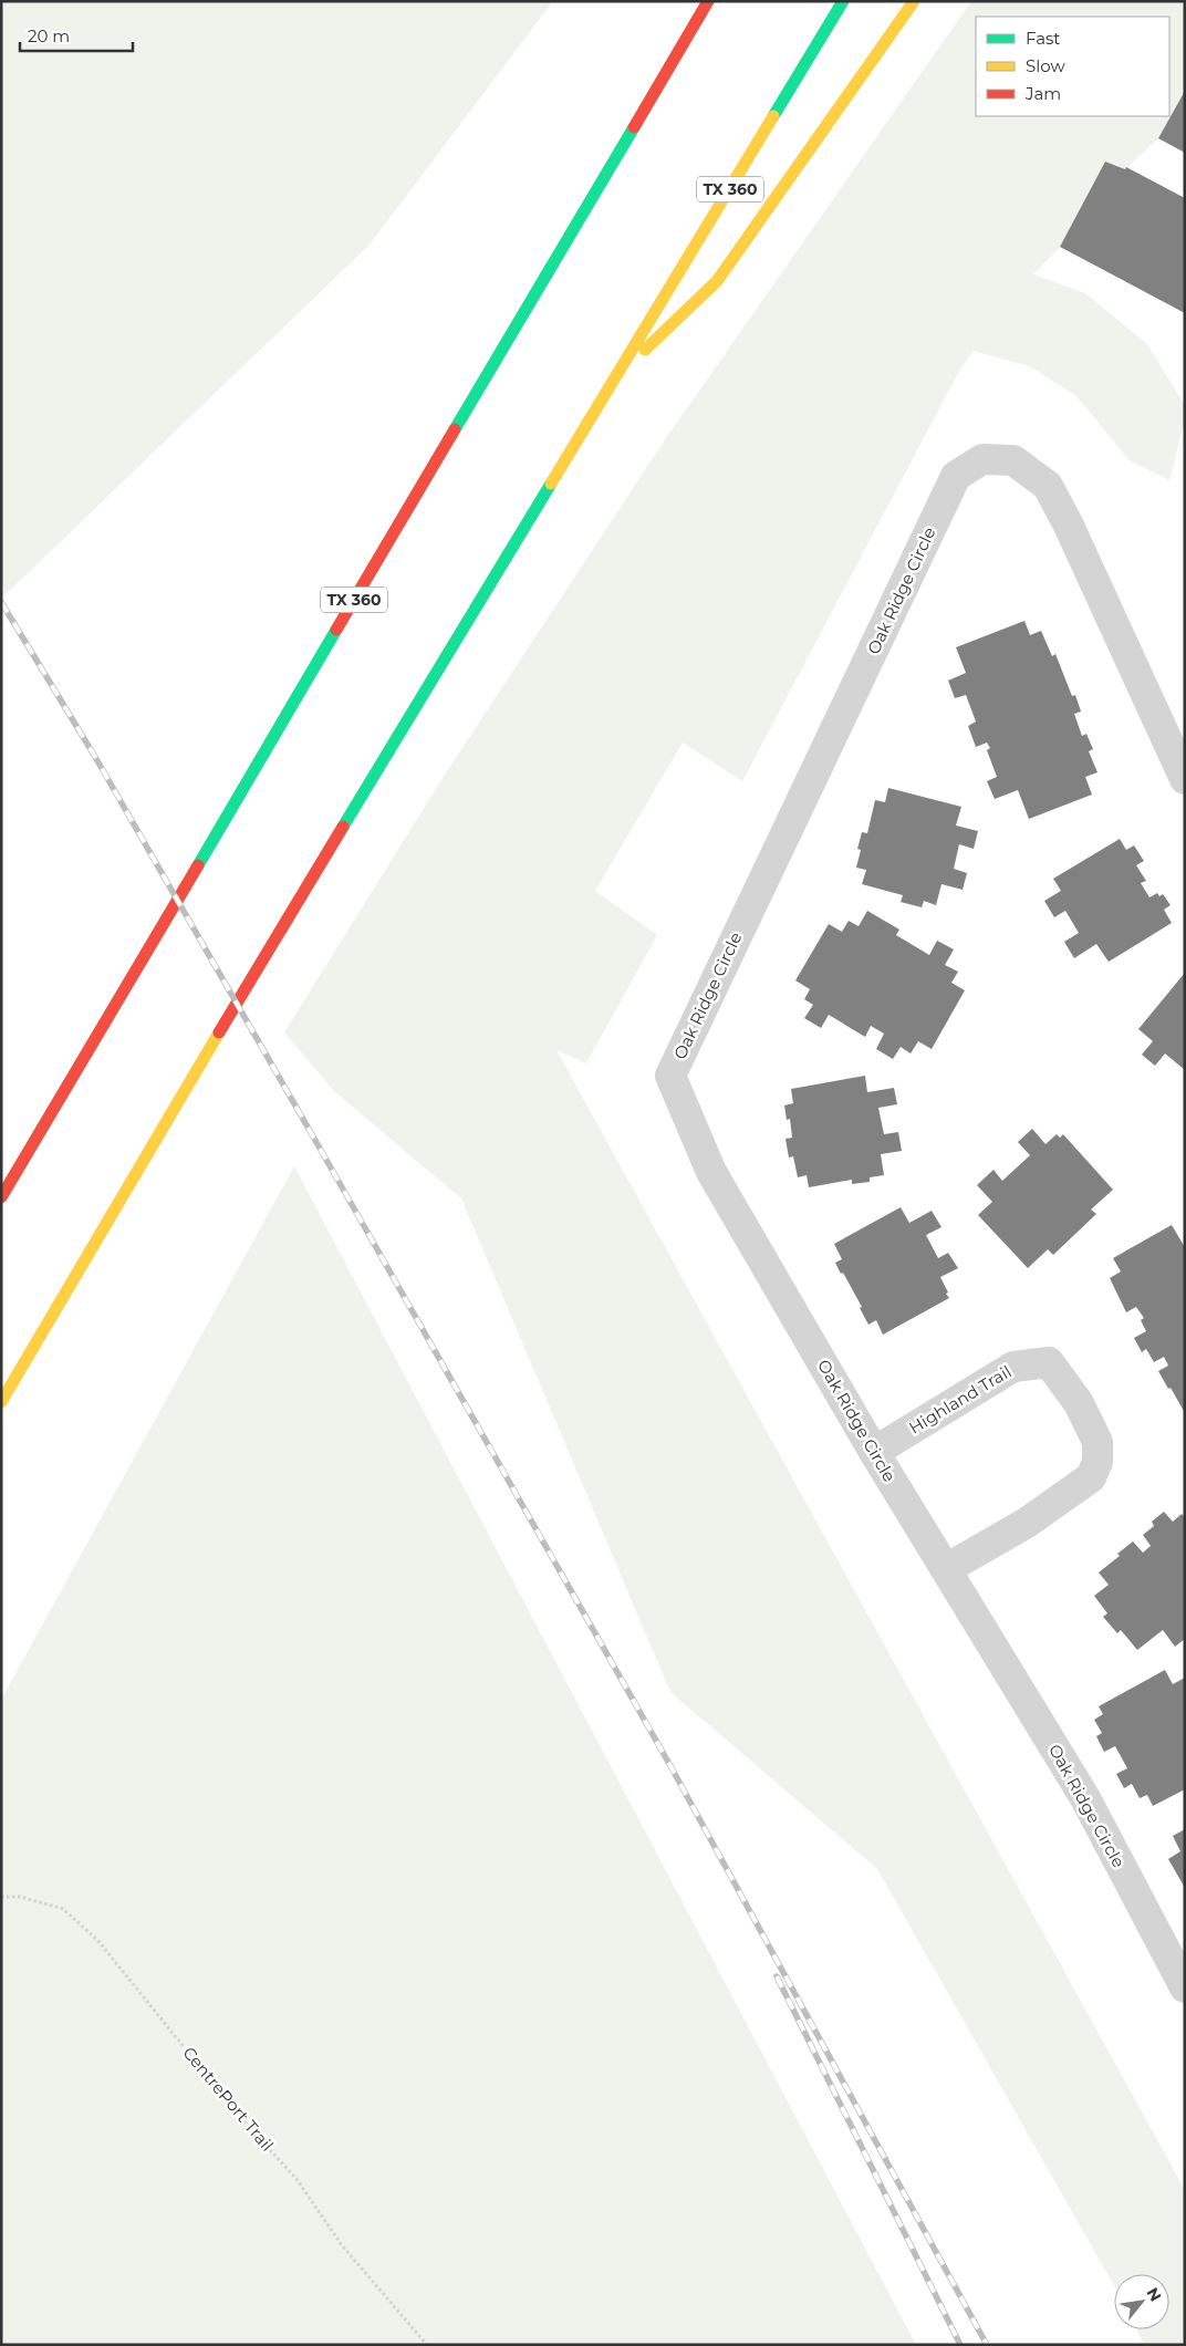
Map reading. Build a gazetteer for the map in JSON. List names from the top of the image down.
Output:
{
  "streets": {
    "highway": ["TX 360"],
    "street": ["Oak Ridge Circle", "Highland Trail"],
    "path": ["CentrePort Trail"]
  },
  "crossings": [
    ["Oak Ridge Circle", "Highland Trail"]
  ],
  "legend": ["Fast", "Slow", "Jam"],
  "scale_bar": "20 m",
  "north": "top right"
}
